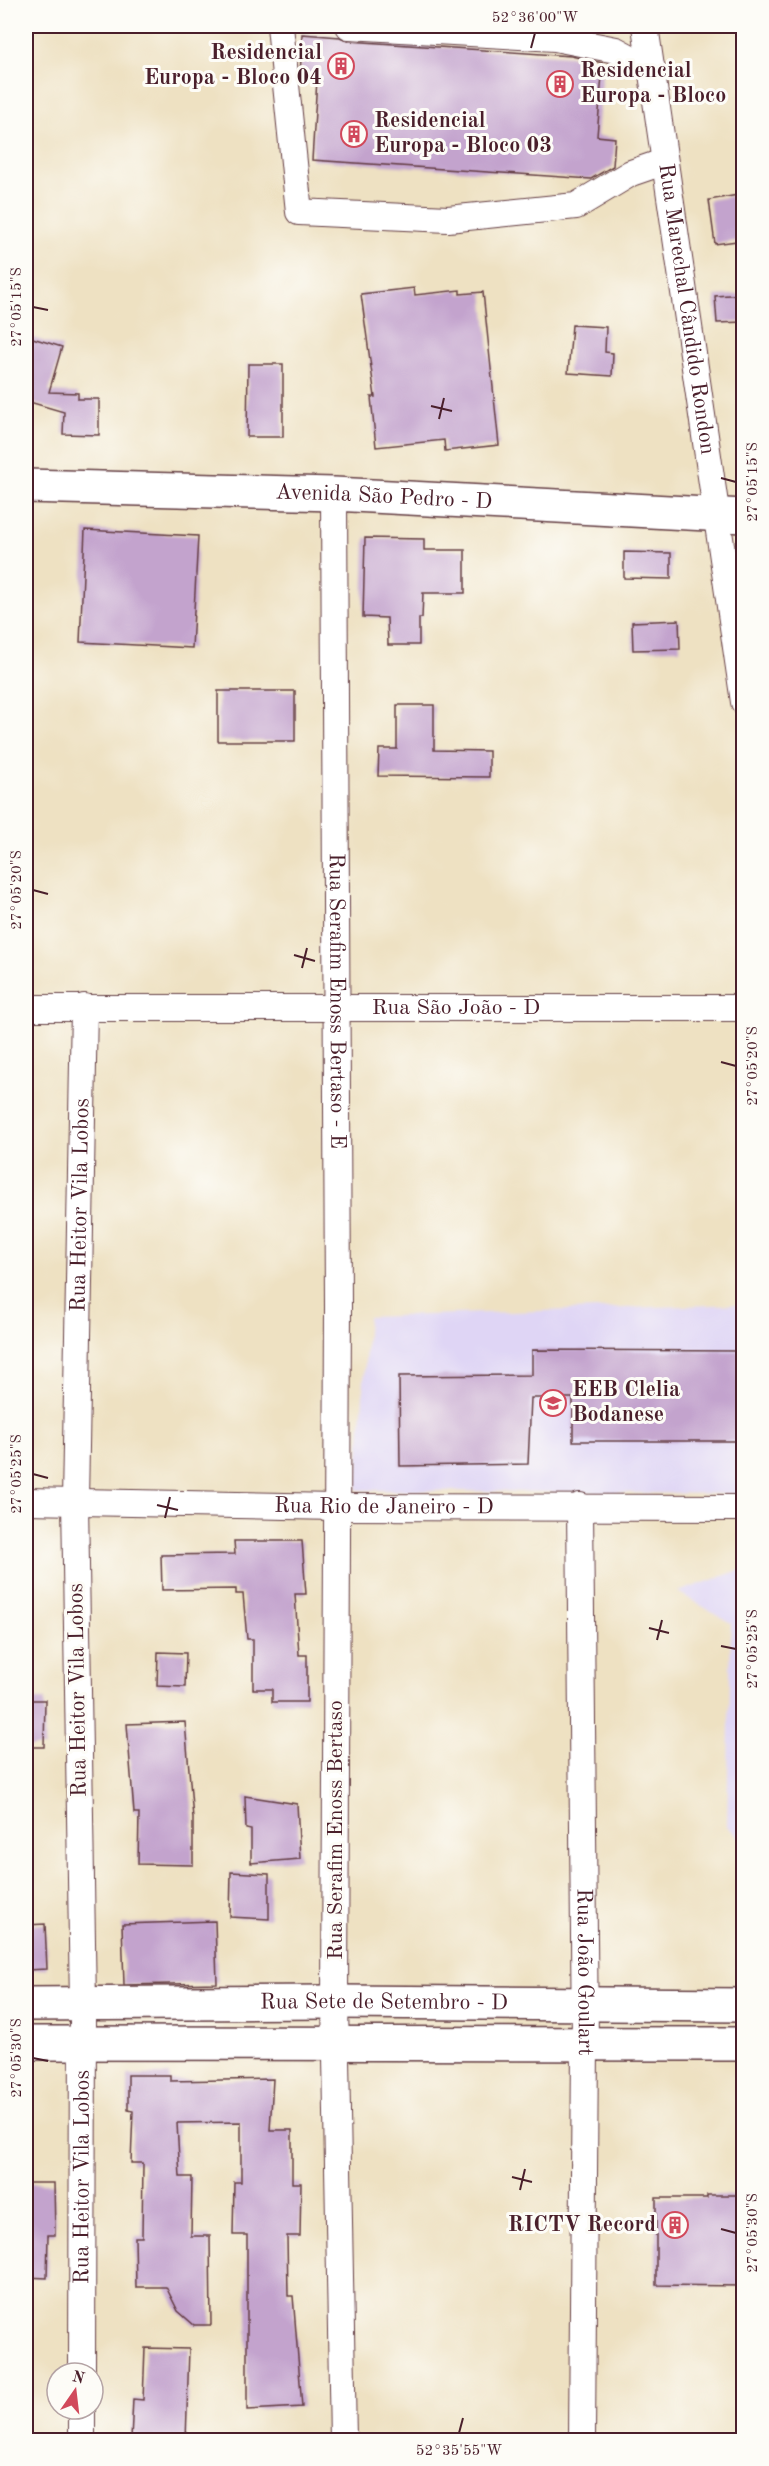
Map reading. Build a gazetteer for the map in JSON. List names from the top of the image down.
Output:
{
  "streets": {
    "street": [
      "Rua Marechal Cândido Rondon",
      "Avenida São Pedro - D",
      "Rua Serafim Enoss Bertaso - E",
      "Rua São João - D",
      "Rua Heitor Vila Lobos",
      "Rua Rio de Janeiro - D",
      "Rua Serafim Enoss Bertaso",
      "Rua João Goulart",
      "Rua Sete de Setembro - D"
    ]
  },
  "crossings": [
    ["Rua Marechal Cândido Rondon", "Avenida São Pedro - D"],
    ["Avenida São Pedro - D", "Rua Serafim Enoss Bertaso - E"],
    ["Rua Serafim Enoss Bertaso - E", "Rua São João - D"],
    ["Rua Serafim Enoss Bertaso - E", "Rua Rio de Janeiro - D"],
    ["Rua Serafim Enoss Bertaso - E", "Rua Serafim Enoss Bertaso"],
    ["Rua São João - D", "Rua Heitor Vila Lobos"],
    ["Rua Heitor Vila Lobos", "Rua Rio de Janeiro - D"],
    ["Rua Heitor Vila Lobos", "Rua Sete de Setembro - D"],
    ["Rua Rio de Janeiro - D", "Rua Serafim Enoss Bertaso"],
    ["Rua Rio de Janeiro - D", "Rua João Goulart"],
    ["Rua Serafim Enoss Bertaso", "Rua Sete de Setembro - D"],
    ["Rua João Goulart", "Rua Sete de Setembro - D"]
  ],
  "places": {
    "building": [
      "Residencial Europa - Bloco 04",
      "Residencial Europa - Bloco",
      "Residencial Europa - Bloco 03",
      "RICTV Record"
    ],
    "school or university": ["EEB Clelia Bodanese"]
  },
  "north": "top",
  "coordinates": [
    "52°36'00\"W",
    "27°05'15\"S",
    "27°05'20\"S",
    "27°05'25\"S",
    "27°05'30\"S",
    "52°35'55\"W"
  ]
}
